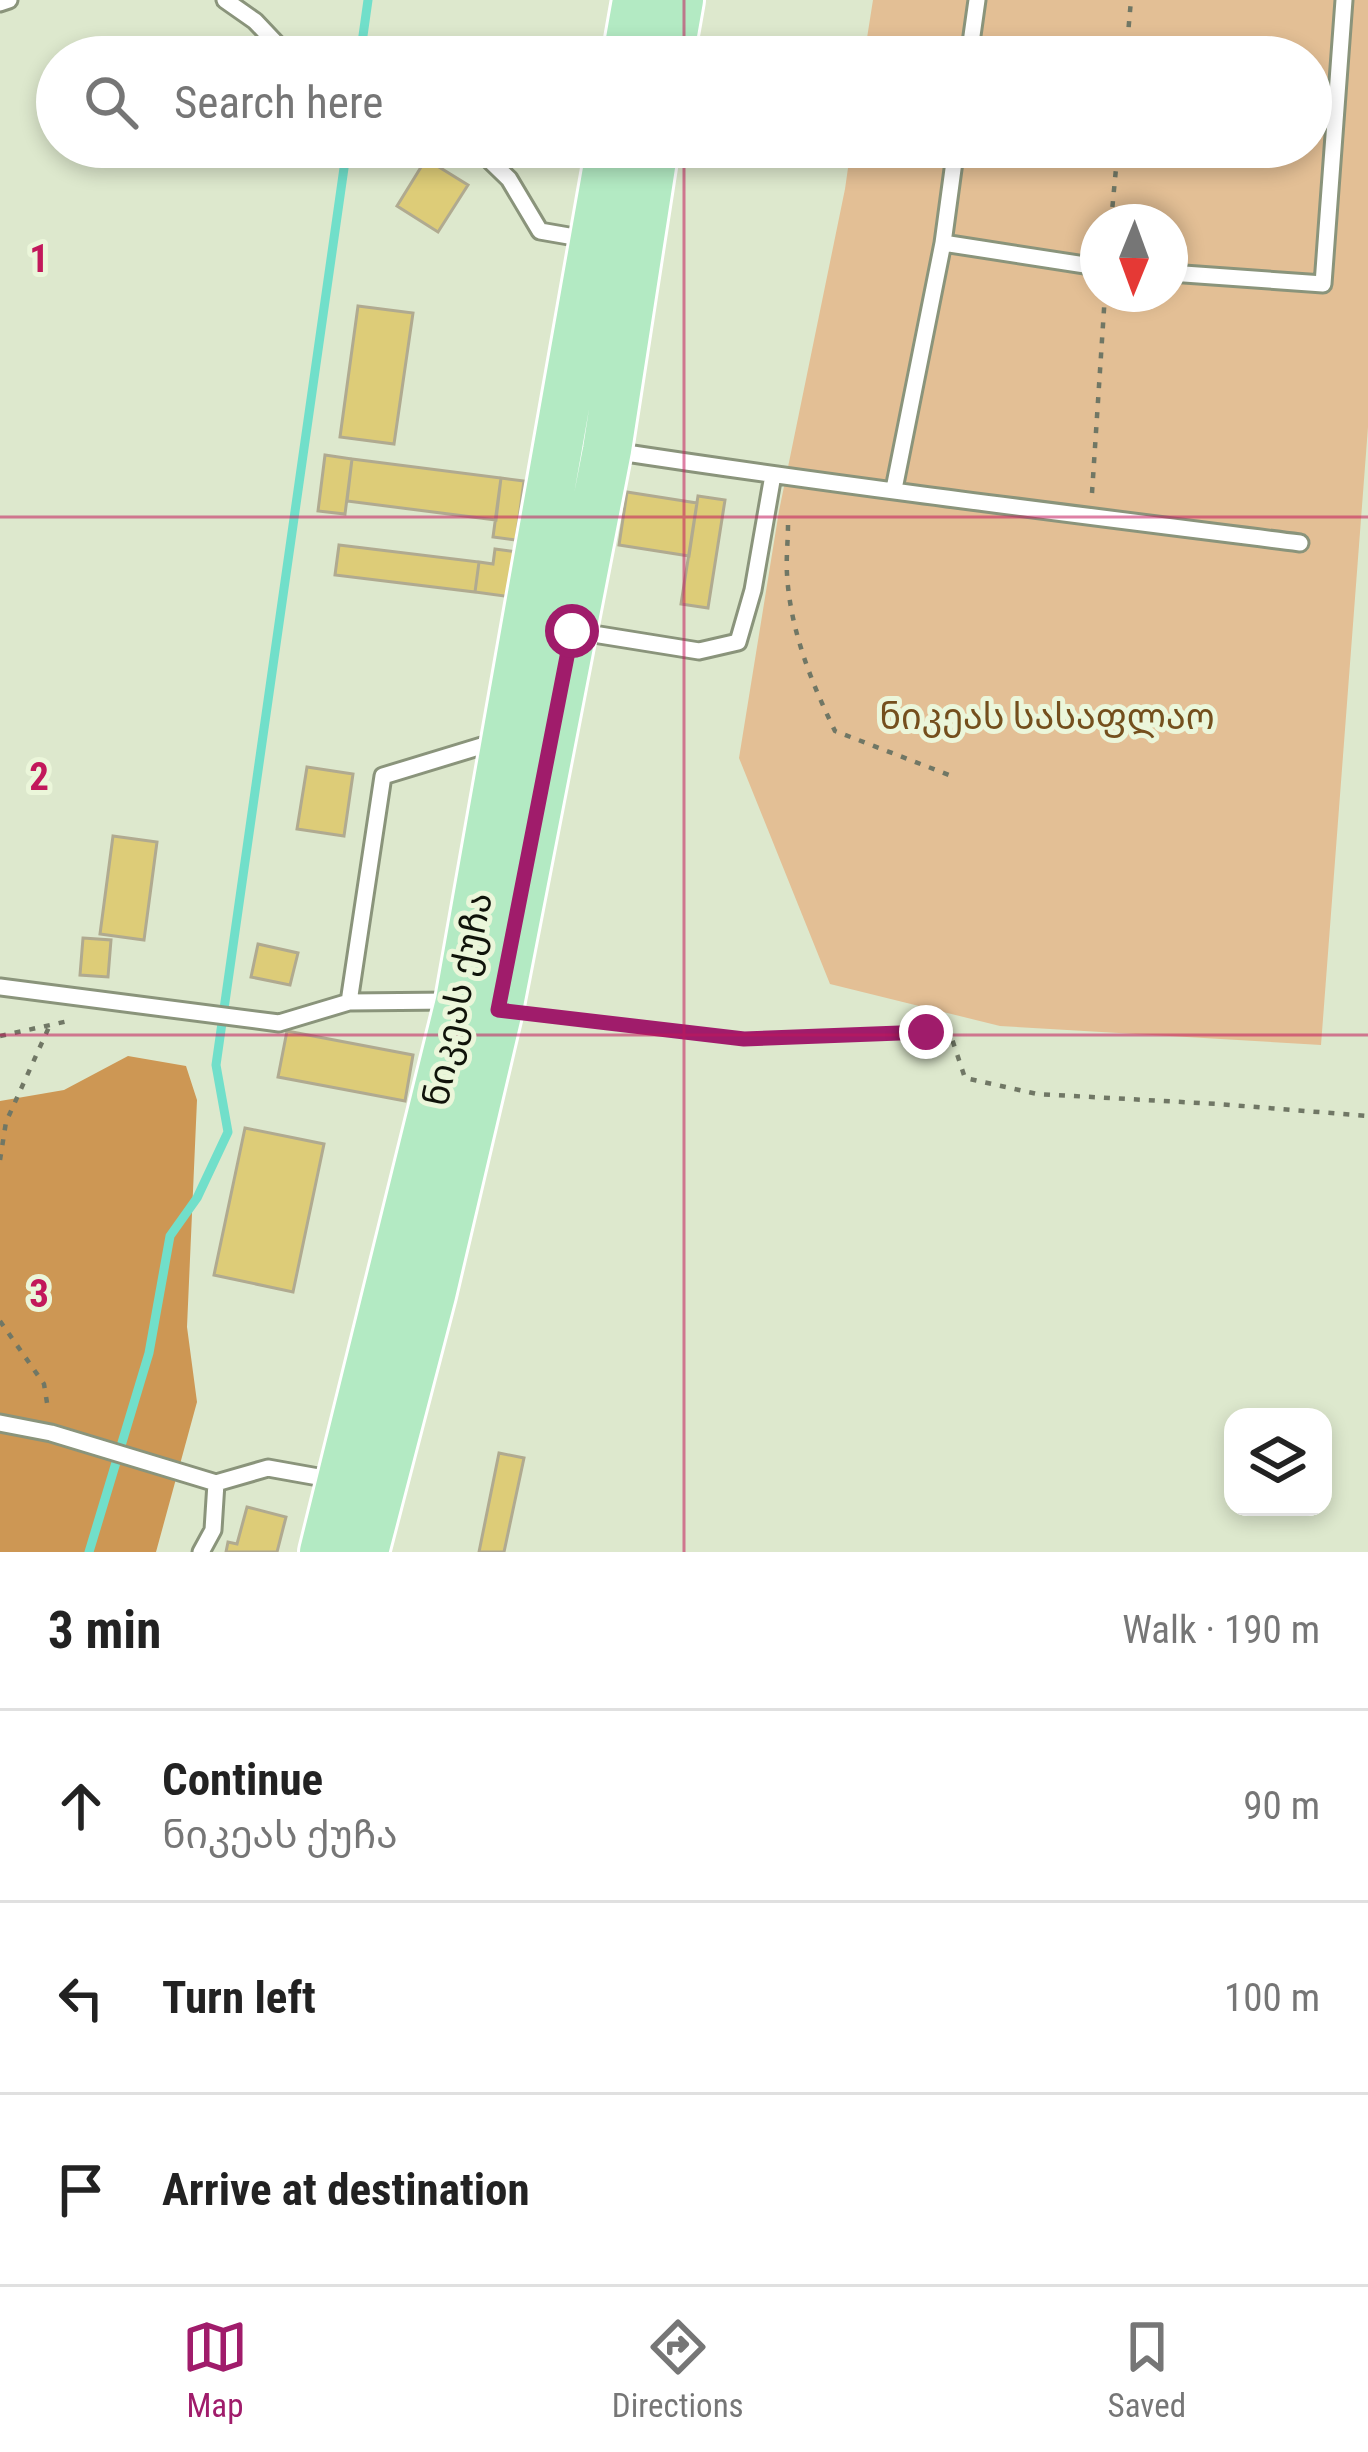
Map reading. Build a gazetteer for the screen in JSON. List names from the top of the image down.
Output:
{
  "streets": {
    "main road": ["ნიკეას ქუჩა"]
  },
  "parks": ["ნიკეას სასაფლაო"],
  "north": "bottom",
  "page": {
    "search": "Search here",
    "heading": ["3 min", "Walk · 190 m"],
    "list": [
      ["Continue", "ნიკეას ქუჩა", "90 m"],
      ["Turn left", "100 m"],
      "Arrive at destination"
    ],
    "nav": ["Map", "Directions", "Saved"]
  },
  "grid": {
    "rows": ["1", "2", "3"]
  }
}
